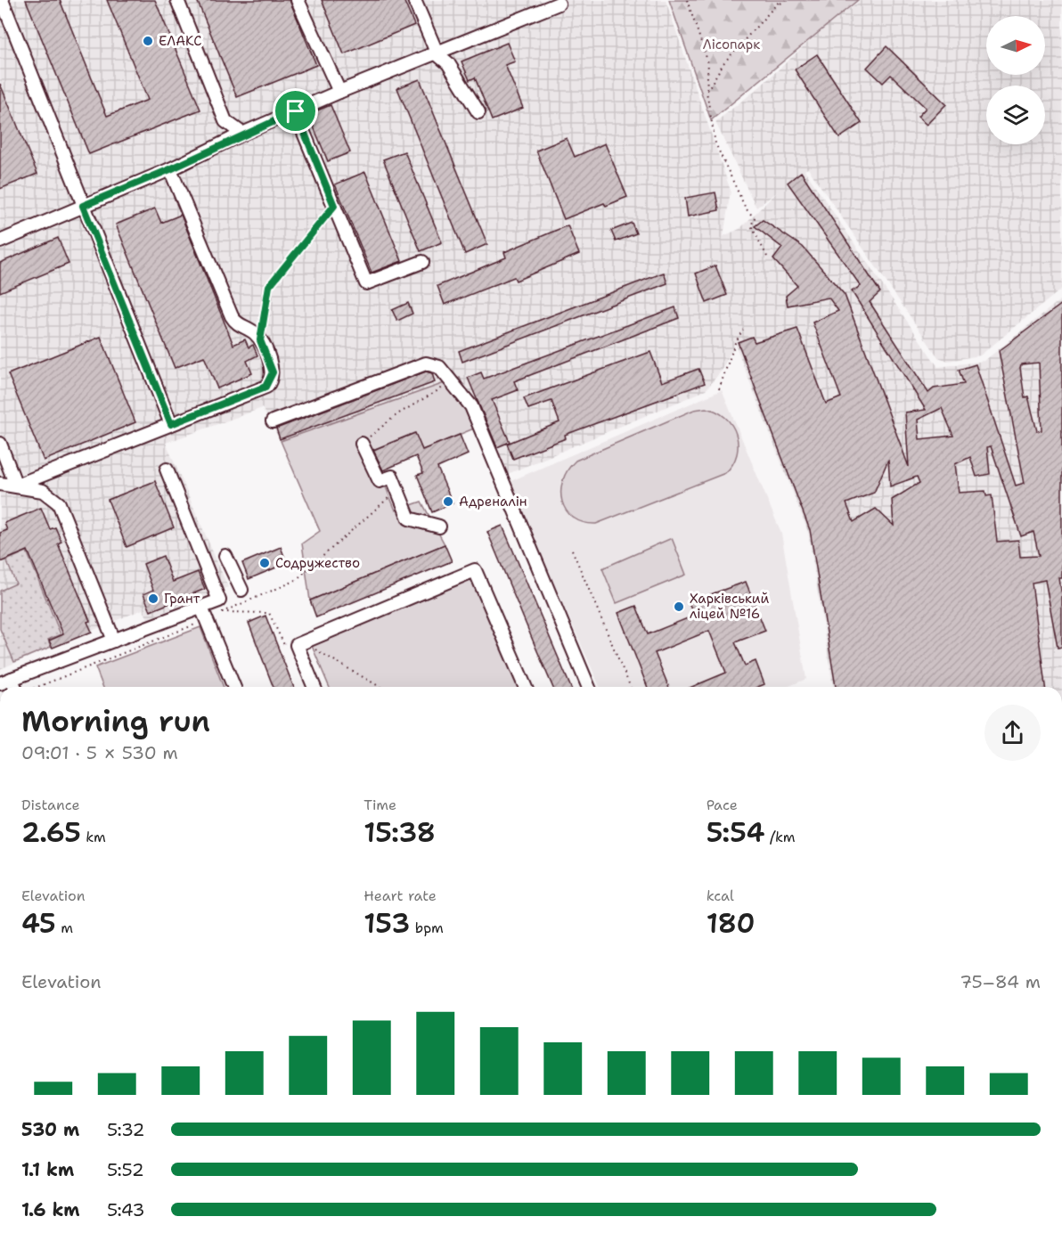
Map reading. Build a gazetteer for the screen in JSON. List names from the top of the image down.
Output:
{
  "parks": ["Лісопарк"],
  "places": [
    "ЕЛАКС",
    "Адреналін",
    "Содружество",
    "Грант",
    "Харківський ліцей №16"
  ],
  "north": "right",
  "page": {
    "heading": ["Morning run", "09:01 · 5 × 530 m"],
    "stats": [
      ["Distance", "2.65 km"],
      ["Time", "15:38"],
      ["Pace", "5:54 /km"],
      ["Elevation", "45 m"],
      ["Heart rate", "153 bpm"],
      ["kcal", "180"]
    ],
    "chart": ["Elevation", "75–84 m"],
    "list": [
      {
        "name": "530 m",
        "note": "5:32"
      },
      {
        "name": "1.1 km",
        "note": "5:52"
      },
      {
        "name": "1.6 km",
        "note": "5:43"
      }
    ]
  }
}
